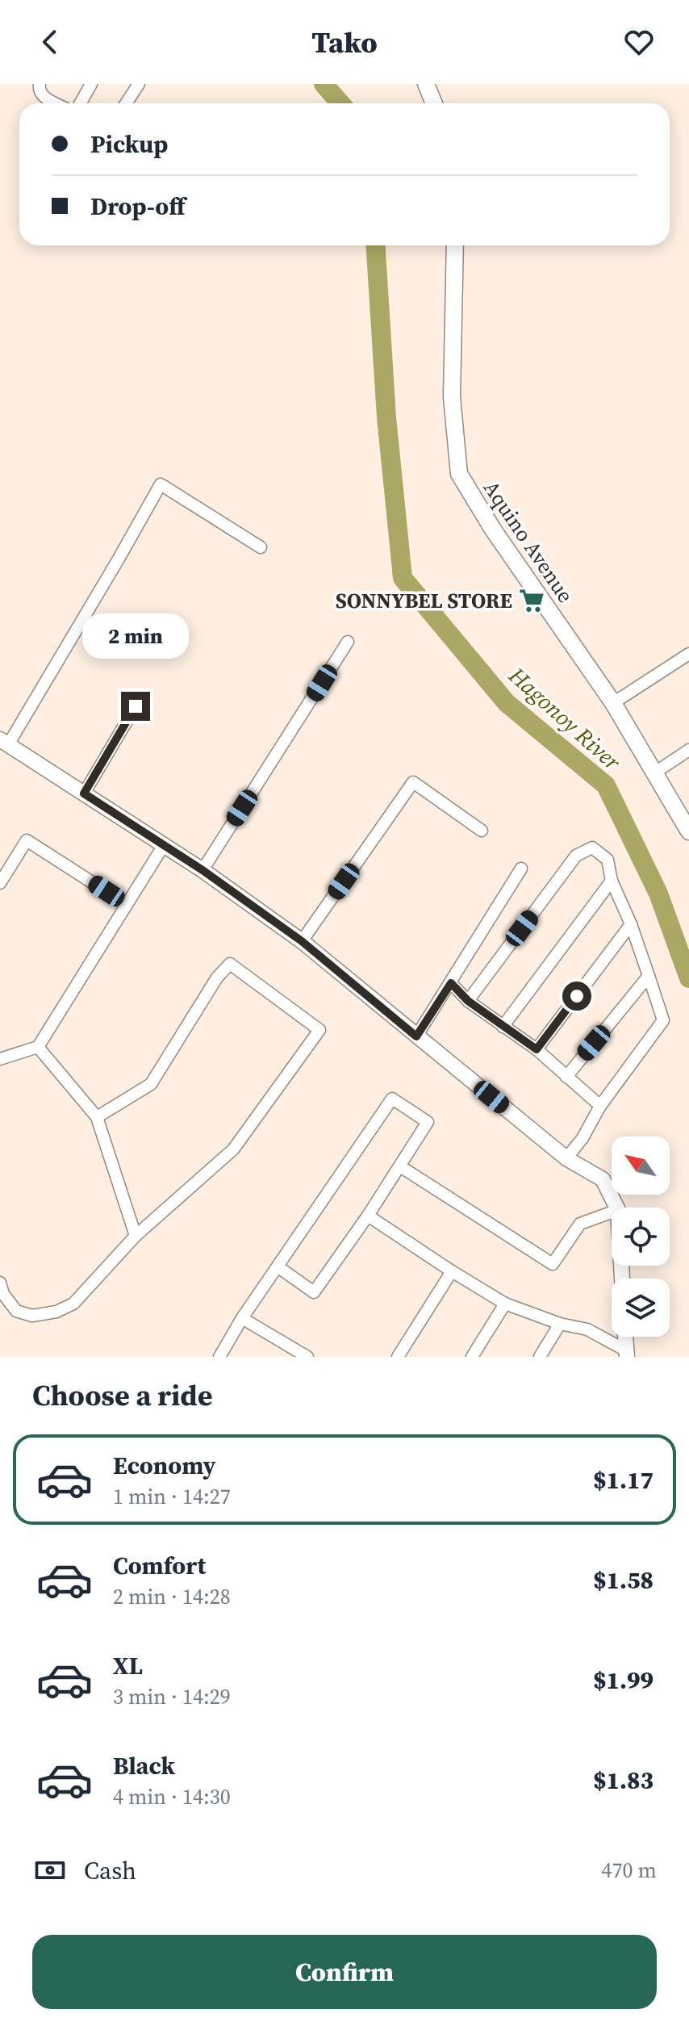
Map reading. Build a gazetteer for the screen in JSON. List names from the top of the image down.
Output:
{
  "streets": {
    "main road": ["Aquino Avenue"]
  },
  "water": ["Hagonoy River"],
  "places": {
    "supermarket": ["SONNYBEL STORE"]
  },
  "north": "top left",
  "page": {
    "header": "Tako",
    "banner": ["Pickup", "Drop-off"],
    "bubble": "2 min",
    "heading": "Choose a ride",
    "list": [
      {
        "name": "Economy",
        "note": "1 min · 14:27",
        "value": "$1.17"
      },
      {
        "name": "Comfort",
        "note": "2 min · 14:28",
        "value": "$1.58"
      },
      {
        "name": "XL",
        "note": "3 min · 14:29",
        "value": "$1.99"
      },
      {
        "name": "Black",
        "note": "4 min · 14:30",
        "value": "$1.83"
      }
    ],
    "pay": ["Cash", "470 m"],
    "buttons": "Confirm"
  }
}
